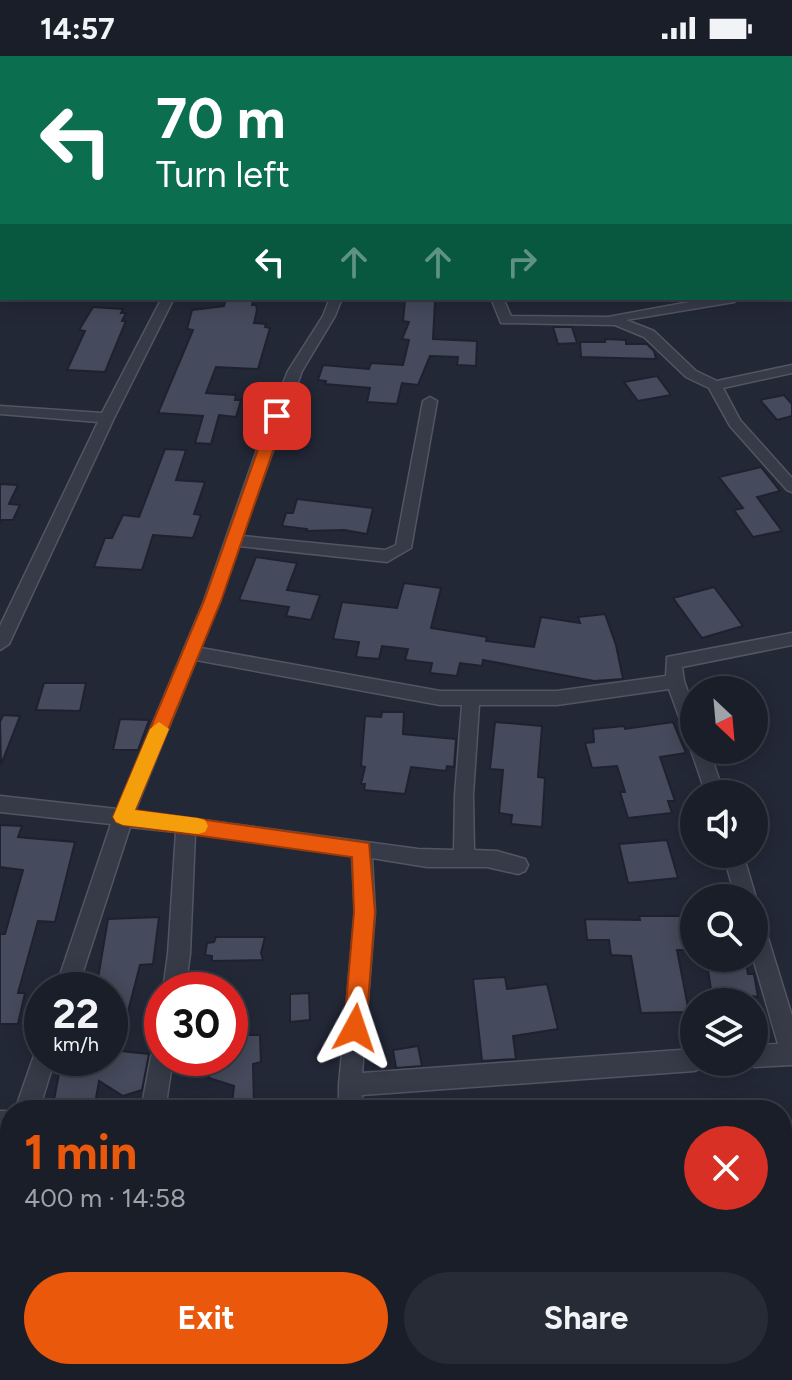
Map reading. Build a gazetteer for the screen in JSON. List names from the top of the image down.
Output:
{
  "north": "bottom right",
  "page": {
    "status": "14:57",
    "turn": ["70 m", "Turn left"],
    "speed": "22 km/h",
    "limit": "30",
    "heading": ["1 min", "400 m · 14:58"],
    "buttons": ["Exit", "Share"]
  }
}
